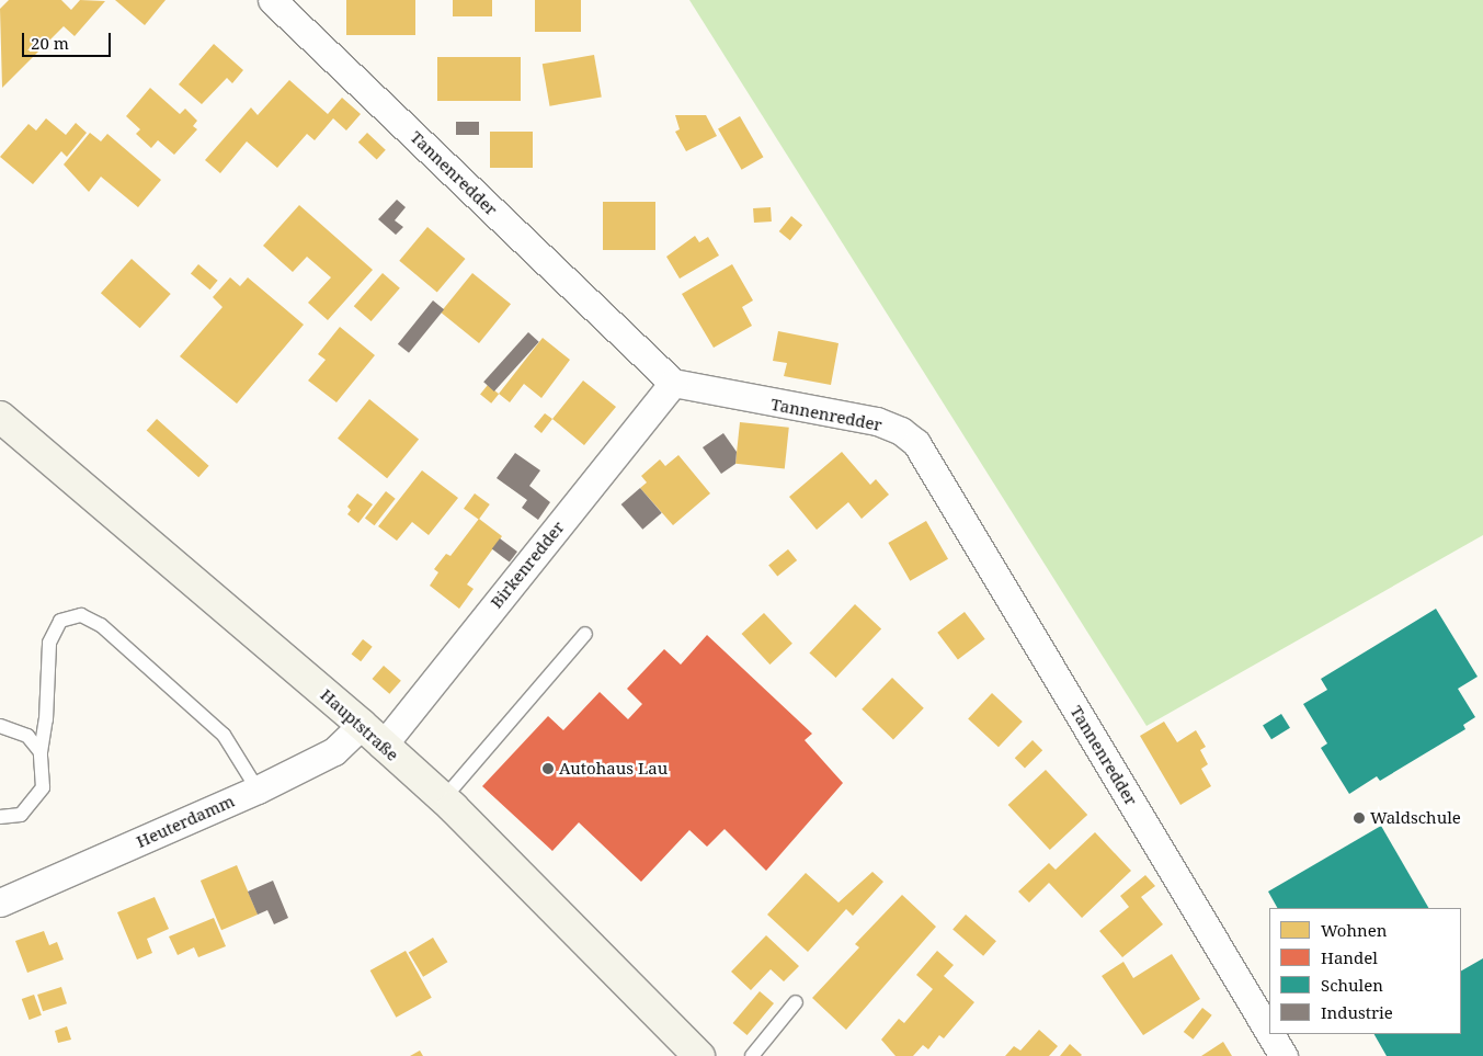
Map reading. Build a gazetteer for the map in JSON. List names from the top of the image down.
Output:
{
  "streets": {
    "main road": ["Hauptstraße"],
    "street": ["Tannenredder", "Birkenredder", "Heuterdamm"]
  },
  "crossings": [
    ["Tannenredder", "Birkenredder"],
    ["Birkenredder", "Hauptstraße"],
    ["Hauptstraße", "Heuterdamm"]
  ],
  "places": ["Autohaus Lau", "Waldschule"],
  "legend": [
    "Wohnen",
    "Handel",
    "Schulen",
    "Industrie"
  ],
  "scale_bar": "20 m"
}
